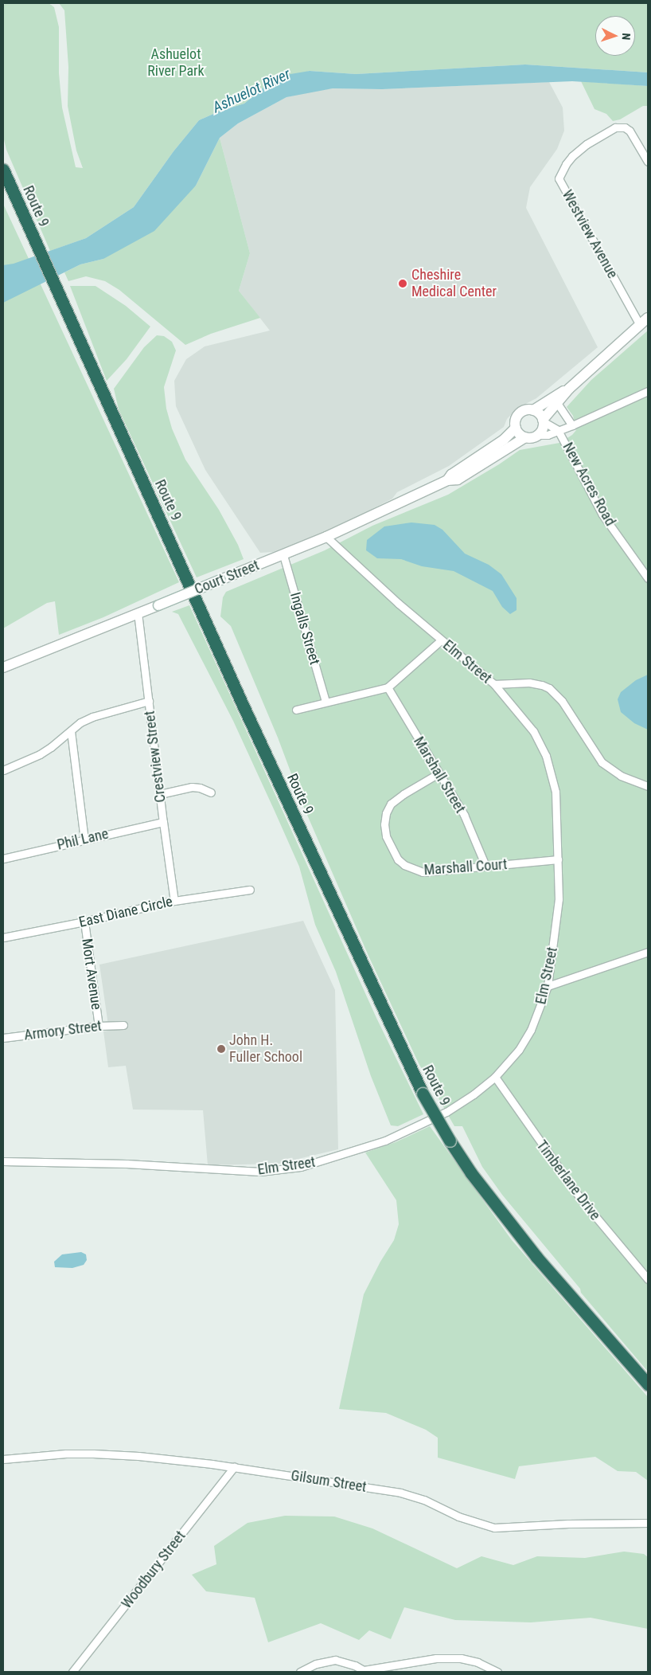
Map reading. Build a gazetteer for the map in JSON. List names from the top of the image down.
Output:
{
  "streets": {
    "highway": ["Route 9"],
    "main road": ["Court Street"],
    "street": [
      "Westview Avenue",
      "New Acres Road",
      "Ingalls Street",
      "Elm Street",
      "Crestview Street",
      "Marshall Street",
      "Phil Lane",
      "Marshall Court",
      "East Diane Circle",
      "Mort Avenue",
      "Armory Street",
      "Timberlane Drive",
      "Gilsum Street",
      "Woodbury Street"
    ]
  },
  "crossings": [
    ["Westview Avenue", "Court Street"],
    ["Court Street", "Ingalls Street"],
    ["Court Street", "Elm Street"],
    ["Court Street", "Crestview Street"],
    ["Elm Street", "Marshall Court"],
    ["Elm Street", "Timberlane Drive"],
    ["Crestview Street", "Phil Lane"],
    ["Crestview Street", "East Diane Circle"],
    ["Marshall Street", "Marshall Court"],
    ["East Diane Circle", "Mort Avenue"],
    ["Mort Avenue", "Armory Street"],
    ["Gilsum Street", "Woodbury Street"]
  ],
  "water": ["Ashuelot River"],
  "parks": ["Ashuelot River Park"],
  "places": ["Cheshire Medical Center", "John H. Fuller School"],
  "north": "right"
}
